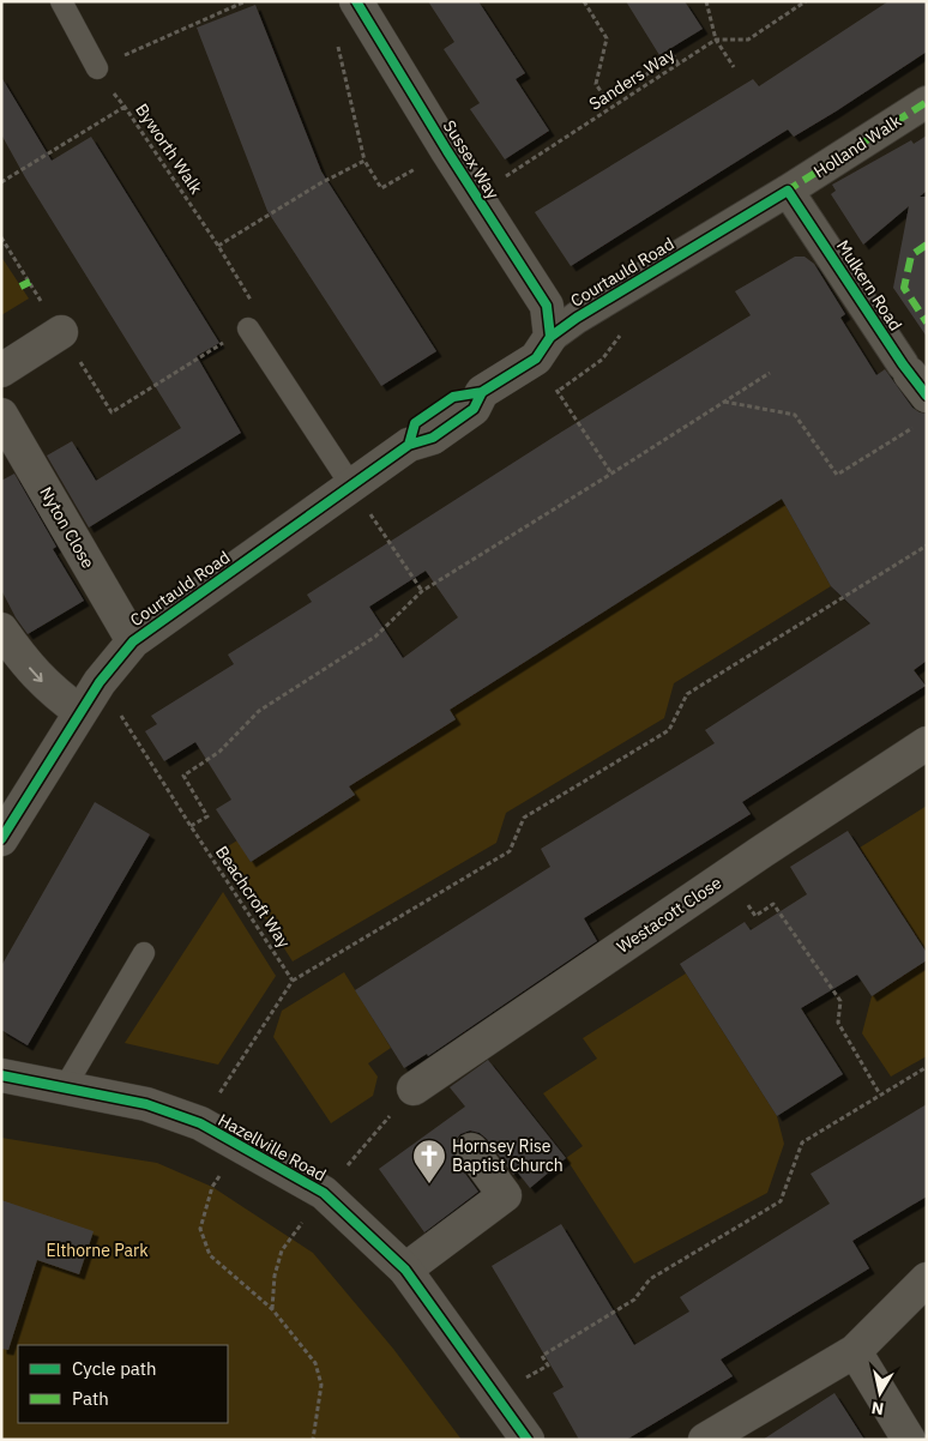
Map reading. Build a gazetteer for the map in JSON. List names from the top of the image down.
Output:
{
  "streets": {
    "street": [
      "Holland Walk",
      "Sussex Way",
      "Courtauld Road",
      "Mulkern Road",
      "Nyton Close",
      "Westacott Close",
      "Hazellville Road"
    ],
    "path": ["Sanders Way", "Byworth Walk", "Beachcroft Way"]
  },
  "crossings": [
    ["Sanders Way", "Sussex Way"],
    ["Holland Walk", "Courtauld Road"],
    ["Holland Walk", "Mulkern Road"],
    ["Sussex Way", "Courtauld Road"],
    ["Courtauld Road", "Mulkern Road"],
    ["Courtauld Road", "Nyton Close"],
    ["Courtauld Road", "Beachcroft Way"]
  ],
  "parks": ["Elthorne Park"],
  "places": {
    "church": ["Hornsey Rise Baptist Church"]
  },
  "legend": ["Cycle path", "Path"],
  "north": "bottom"
}
